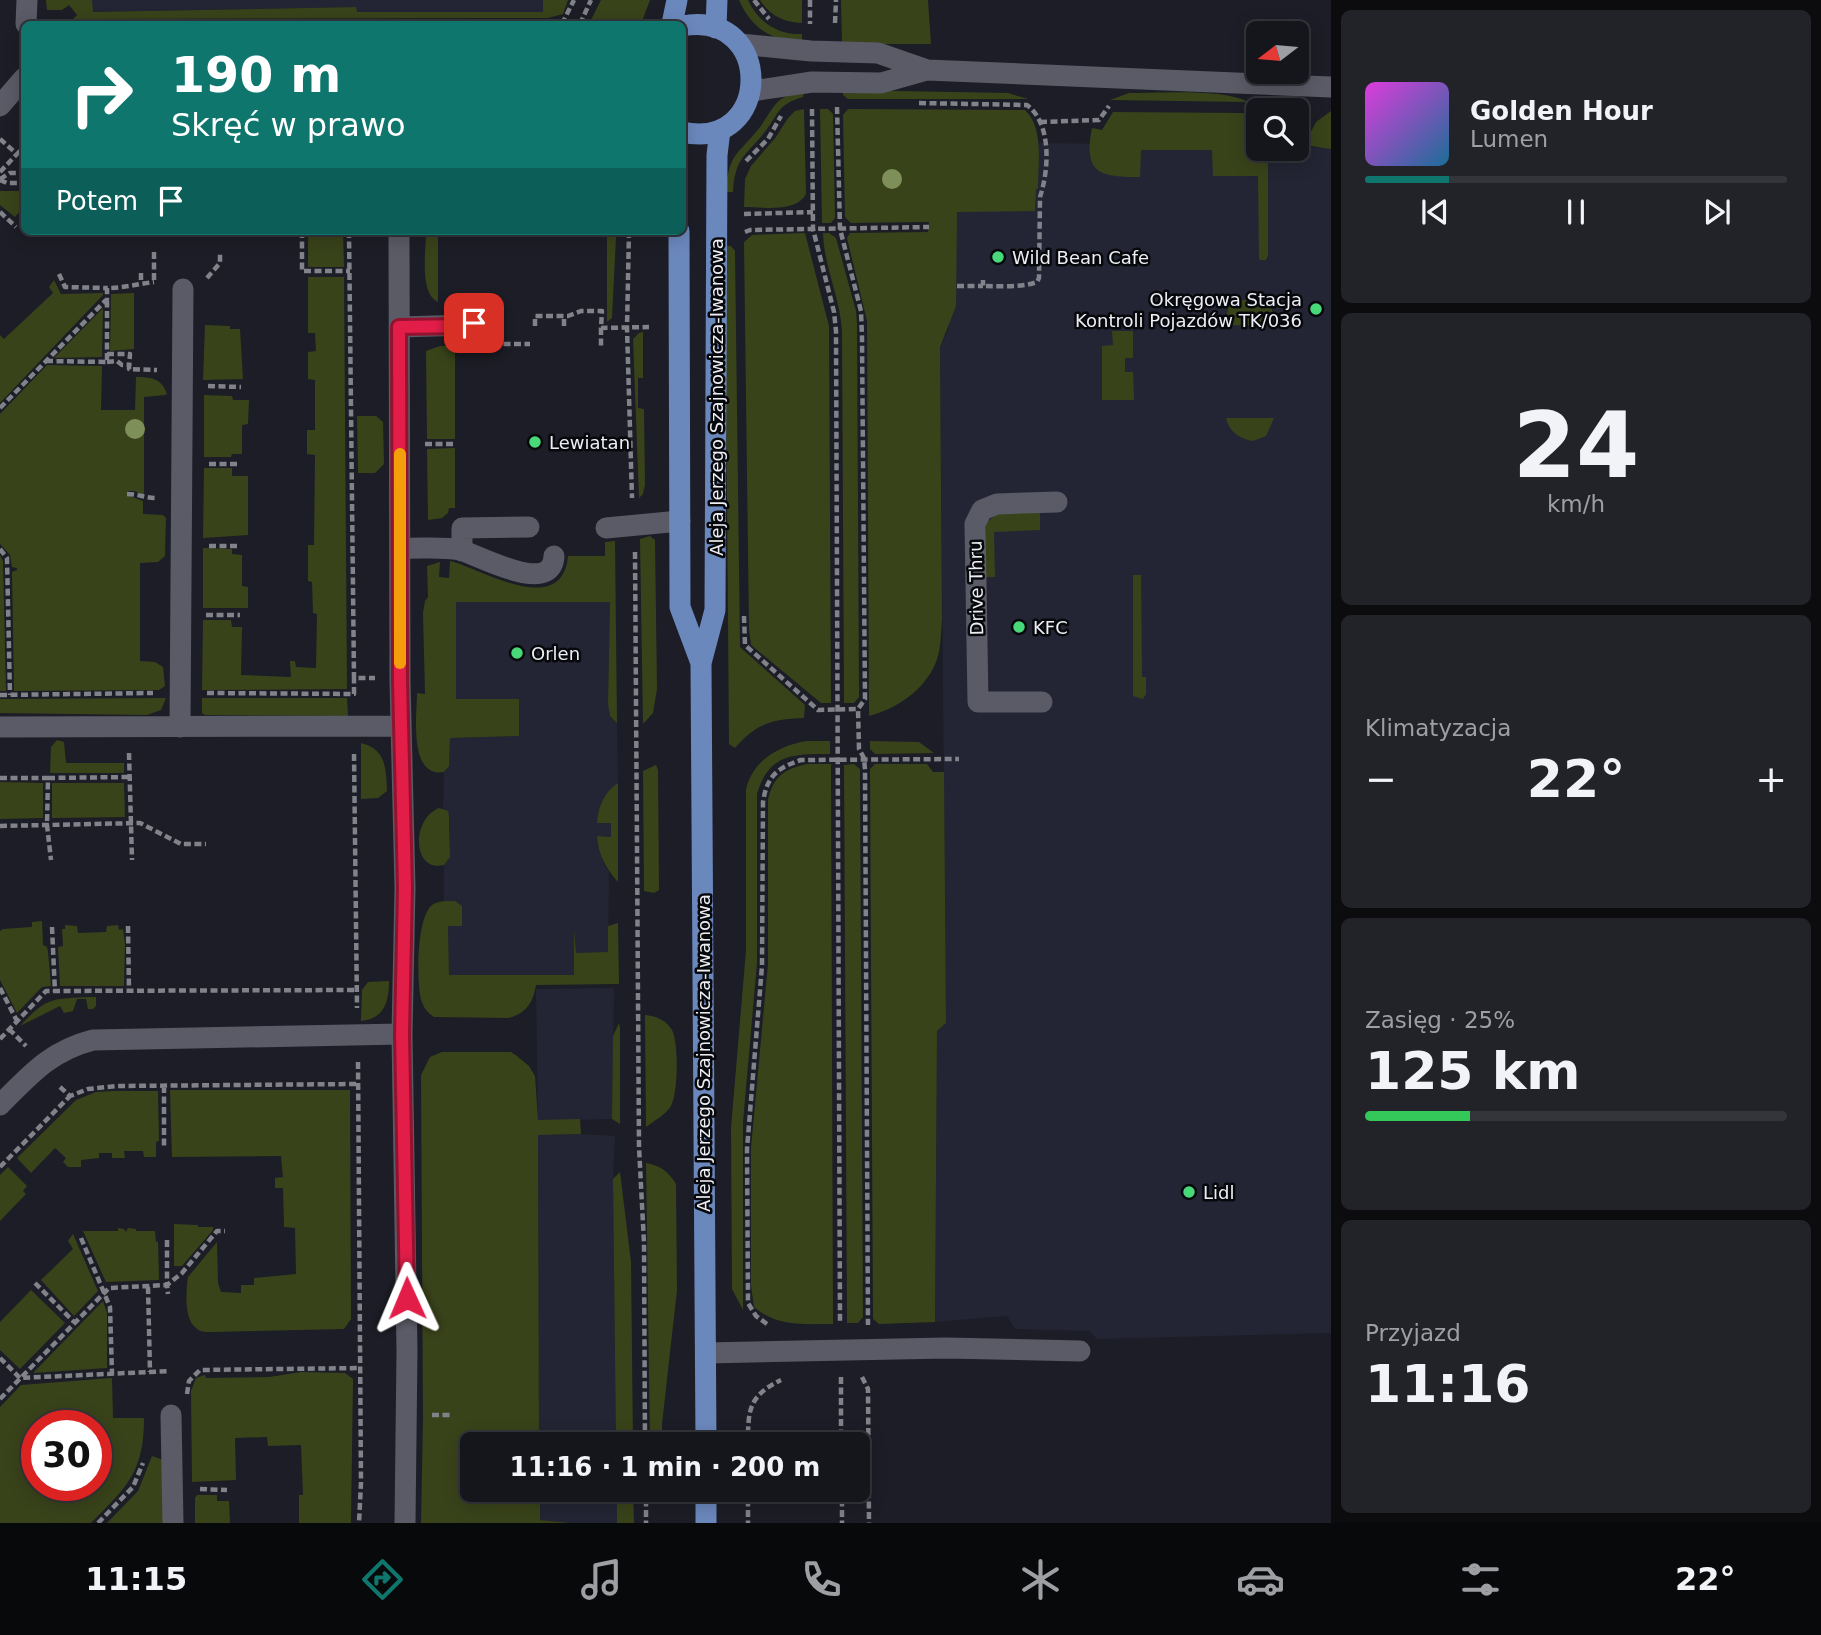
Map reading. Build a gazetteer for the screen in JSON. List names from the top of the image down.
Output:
{
  "streets": {
    "main road": ["Aleja Jerzego Szajnowicza-Iwanowa"],
    "street": ["Drive Thru"]
  },
  "places": [
    "Wild Bean Cafe",
    "Okręgowa Stacja Kontroli Pojazdów TK/036",
    "Lewiatan",
    "KFC",
    "Orlen",
    "Lidl"
  ],
  "north": "left",
  "page": {
    "turn": ["190 m", "Skręć w prawo"],
    "song": ["Golden Hour", "Lumen"],
    "then": "Potem",
    "tile": [
      ["24", "km/h"],
      "Klimatyzacja",
      ["Zasięg · 25%", "125 km"],
      ["Przyjazd", "11:16"]
    ],
    "heat": ["−", "22°", "+"],
    "limit": "30",
    "trip": "11:16 · 1 min · 200 m",
    "tabs": ["11:15", "22°"]
  }
}
